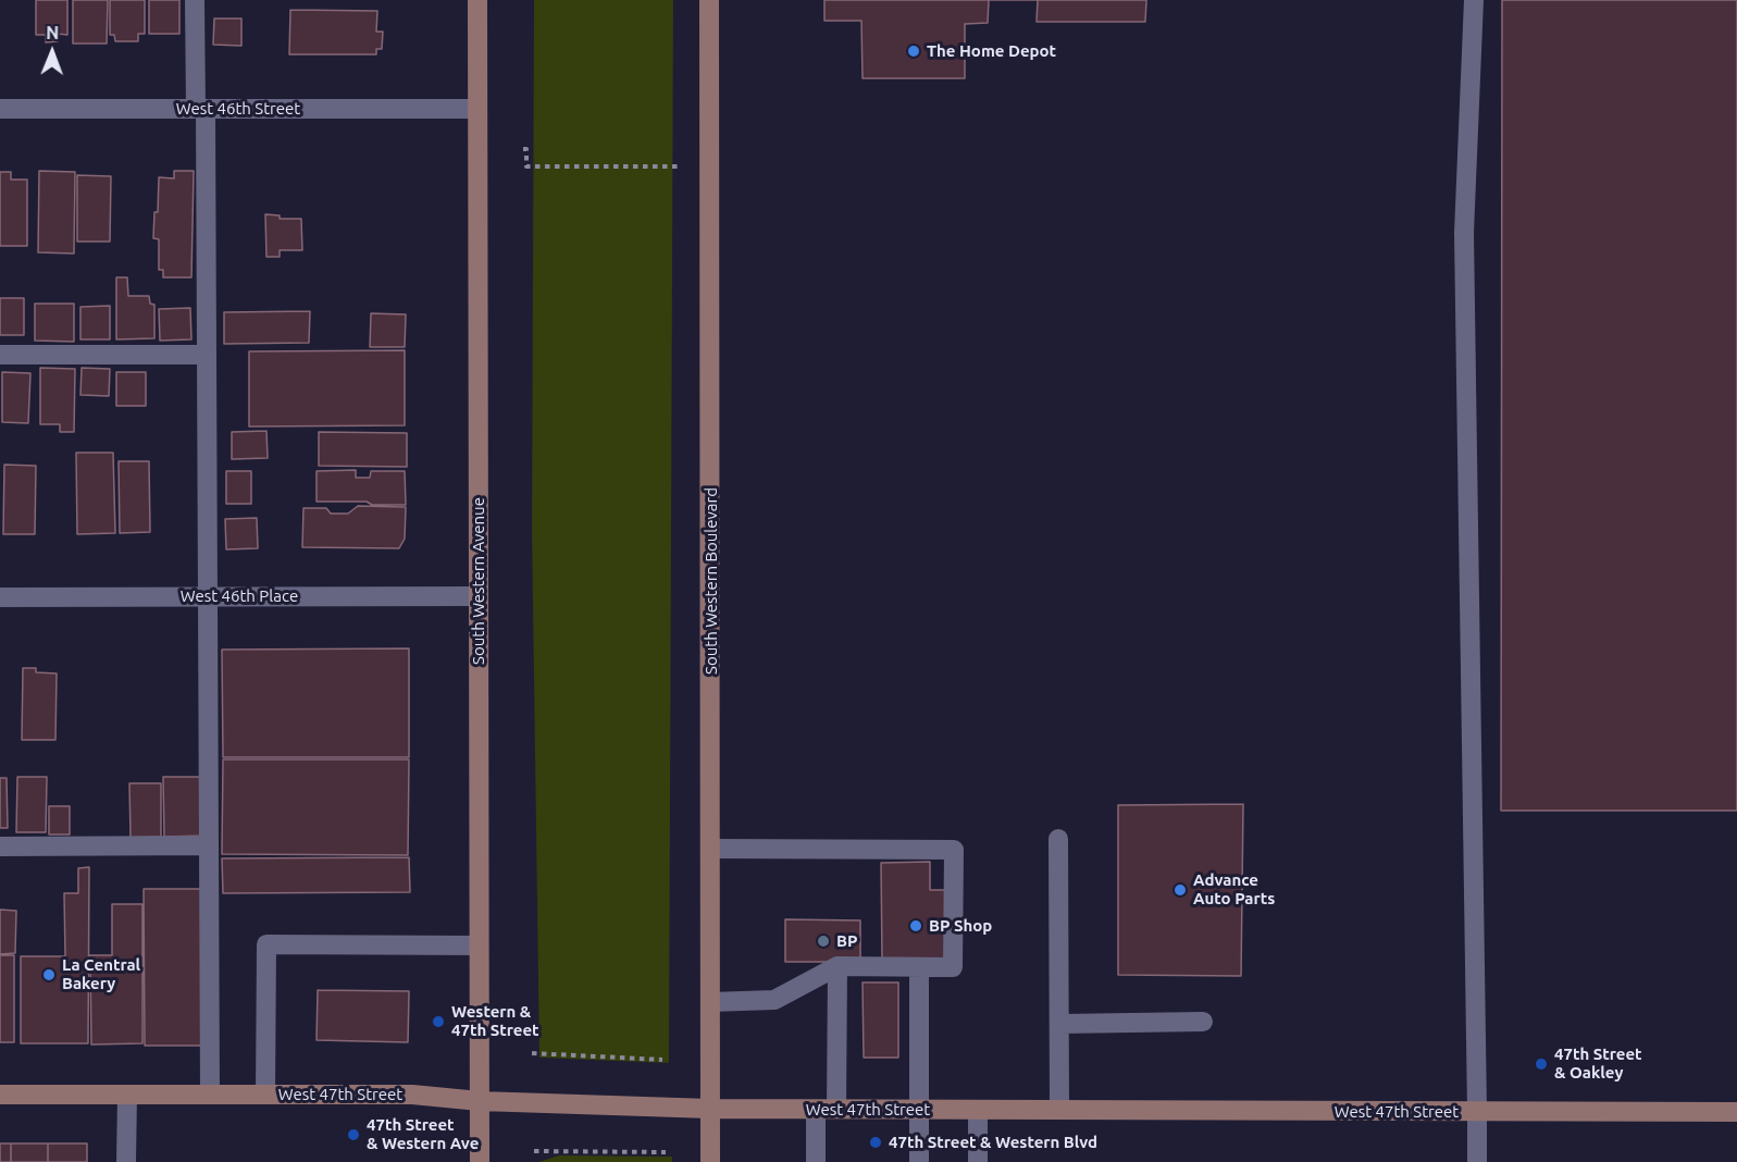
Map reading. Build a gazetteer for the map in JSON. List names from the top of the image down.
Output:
{
  "streets": {
    "main road": ["South Western Avenue", "South Western Boulevard", "West 47th Street"],
    "street": ["West 46th Street", "West 46th Place"]
  },
  "crossings": [
    ["West 46th Street", "South Western Avenue"],
    ["South Western Avenue", "West 46th Place"],
    ["South Western Avenue", "West 47th Street"],
    ["South Western Boulevard", "West 47th Street"]
  ],
  "places": [
    "The Home Depot",
    "Advance Auto Parts",
    "BP Shop",
    "BP",
    "La Central Bakery",
    "Western & 47th Street",
    "47th Street & Oakley",
    "47th Street & Western Ave",
    "47th Street & Western Blvd"
  ],
  "north": "top"
}
